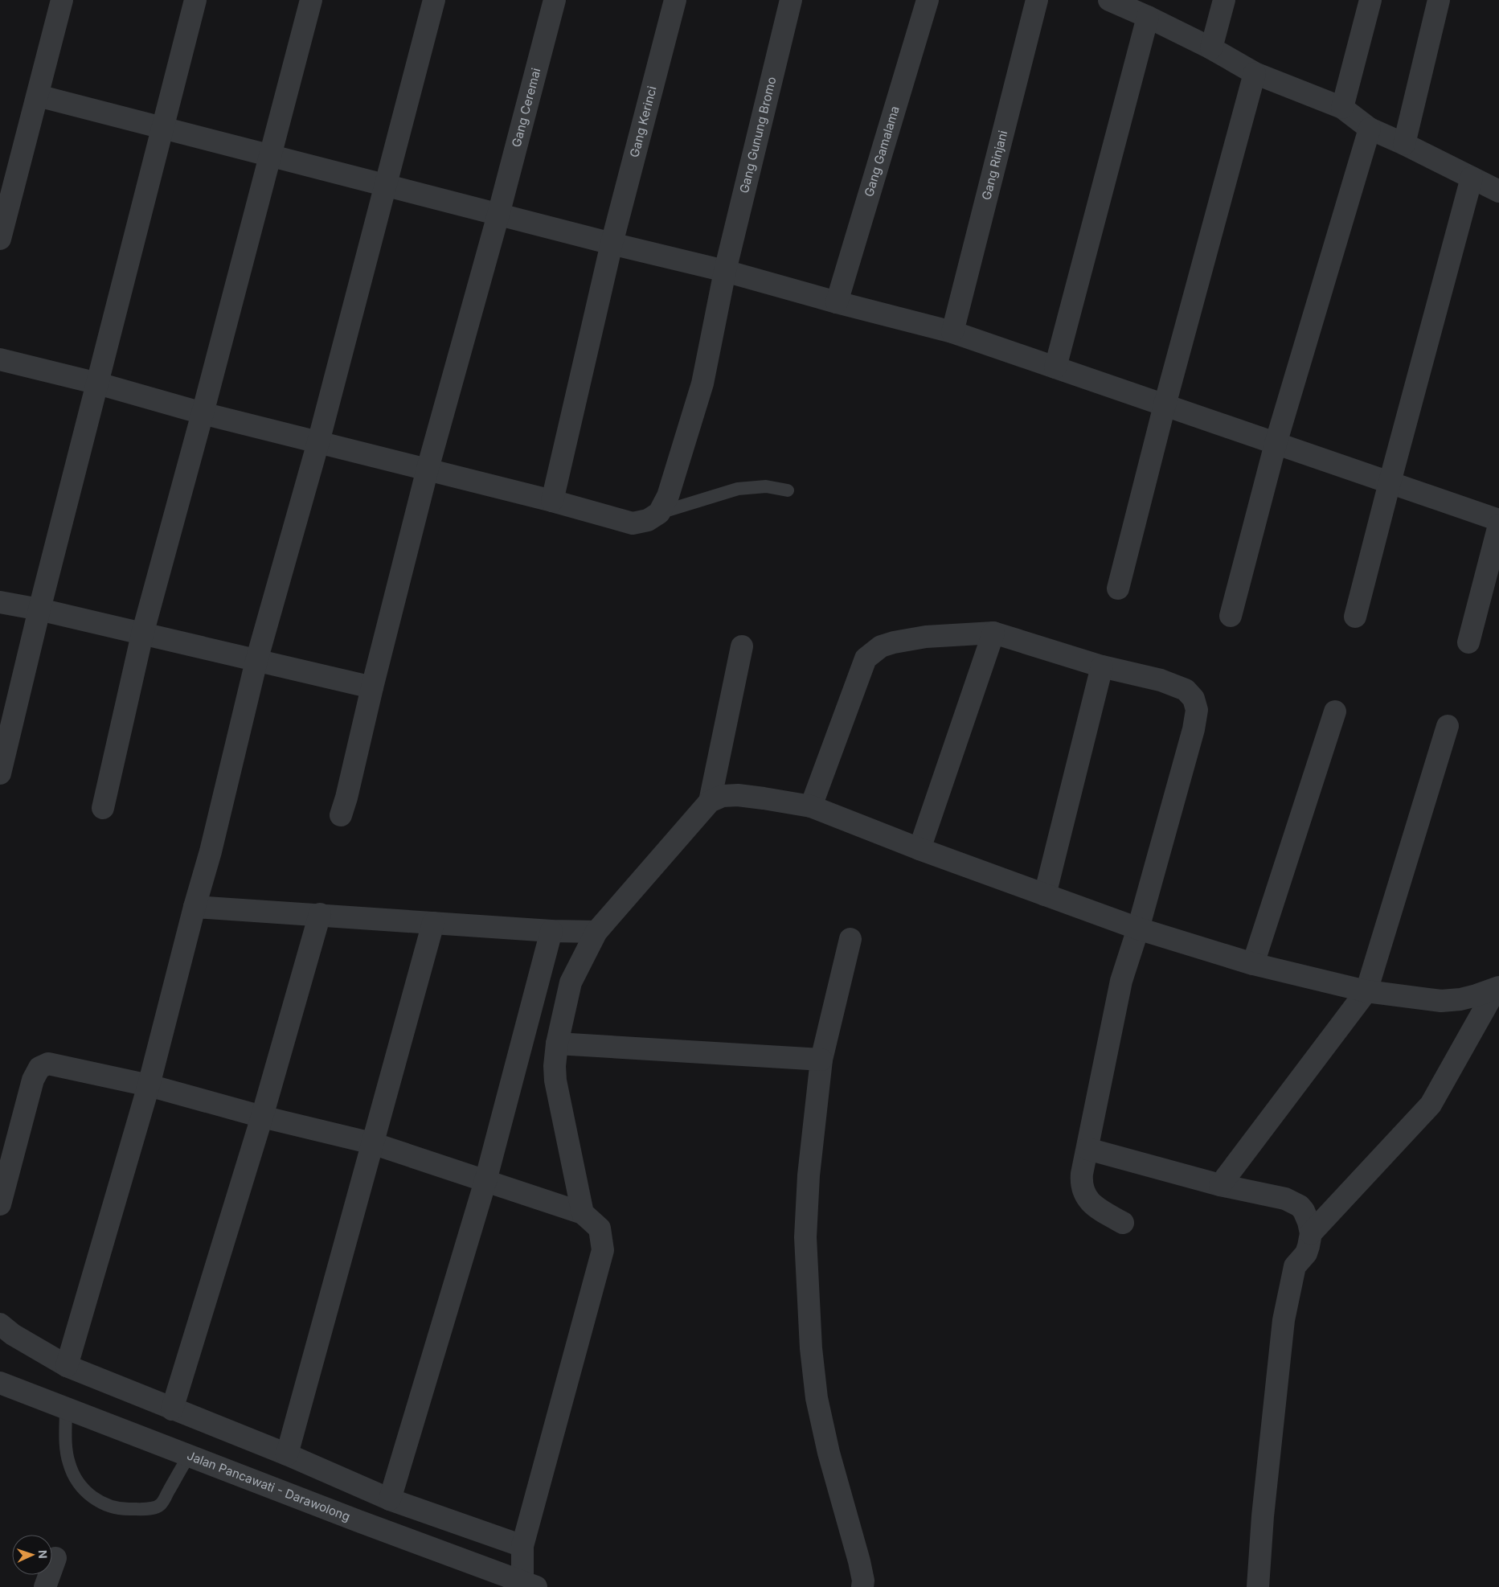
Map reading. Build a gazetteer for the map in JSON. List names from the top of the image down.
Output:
{
  "streets": {
    "street": [
      "Gang Ceremai",
      "Gang Kerinci",
      "Gang Gunung Bromo",
      "Gang Gamalama",
      "Gang Rinjani",
      "Jalan Pancawati - Darawolong"
    ]
  },
  "north": "right"
}
